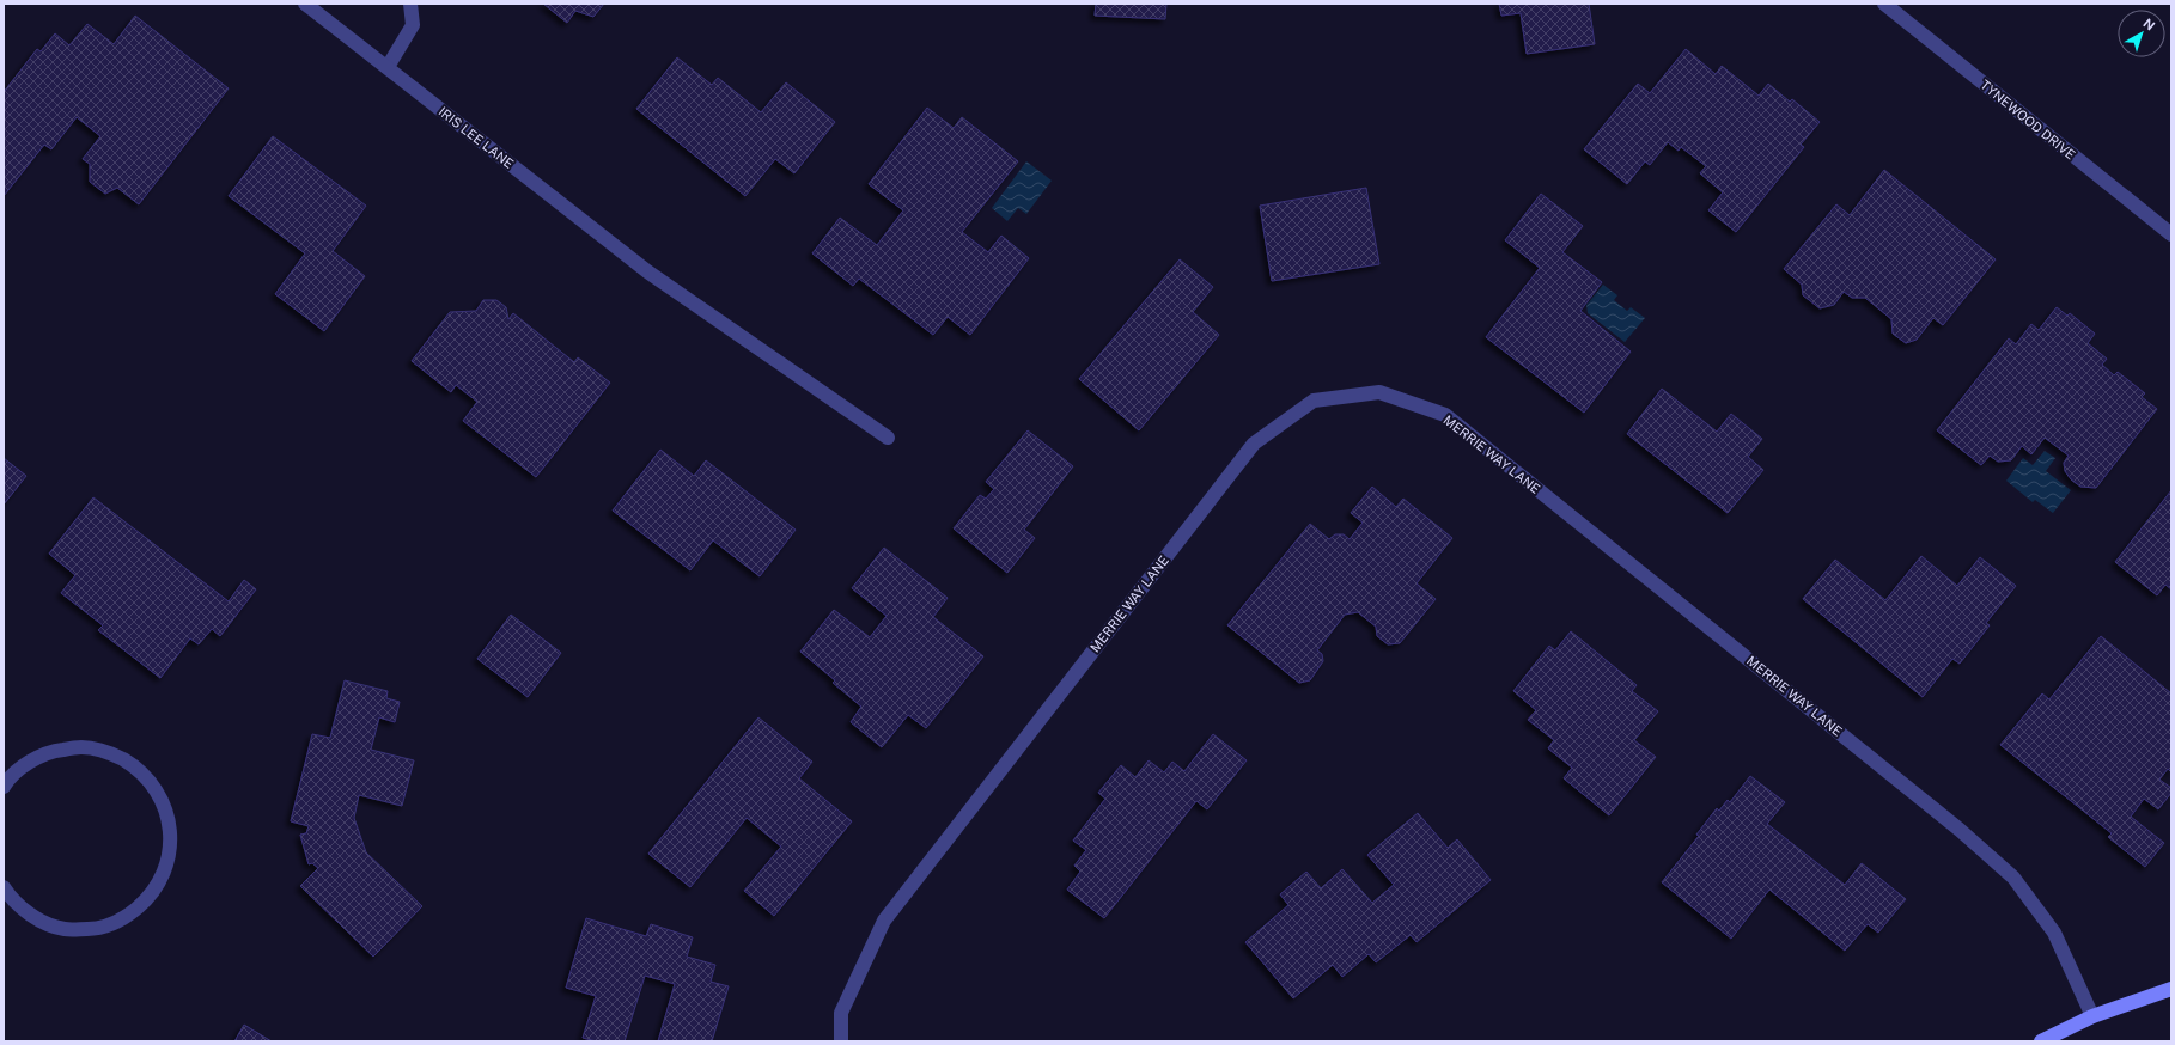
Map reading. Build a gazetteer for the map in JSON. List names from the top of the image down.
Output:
{
  "streets": {
    "street": ["TYNEWOOD DRIVE", "IRIS LEE LANE", "MERRIE WAY LANE"]
  },
  "north": "top right"
}
